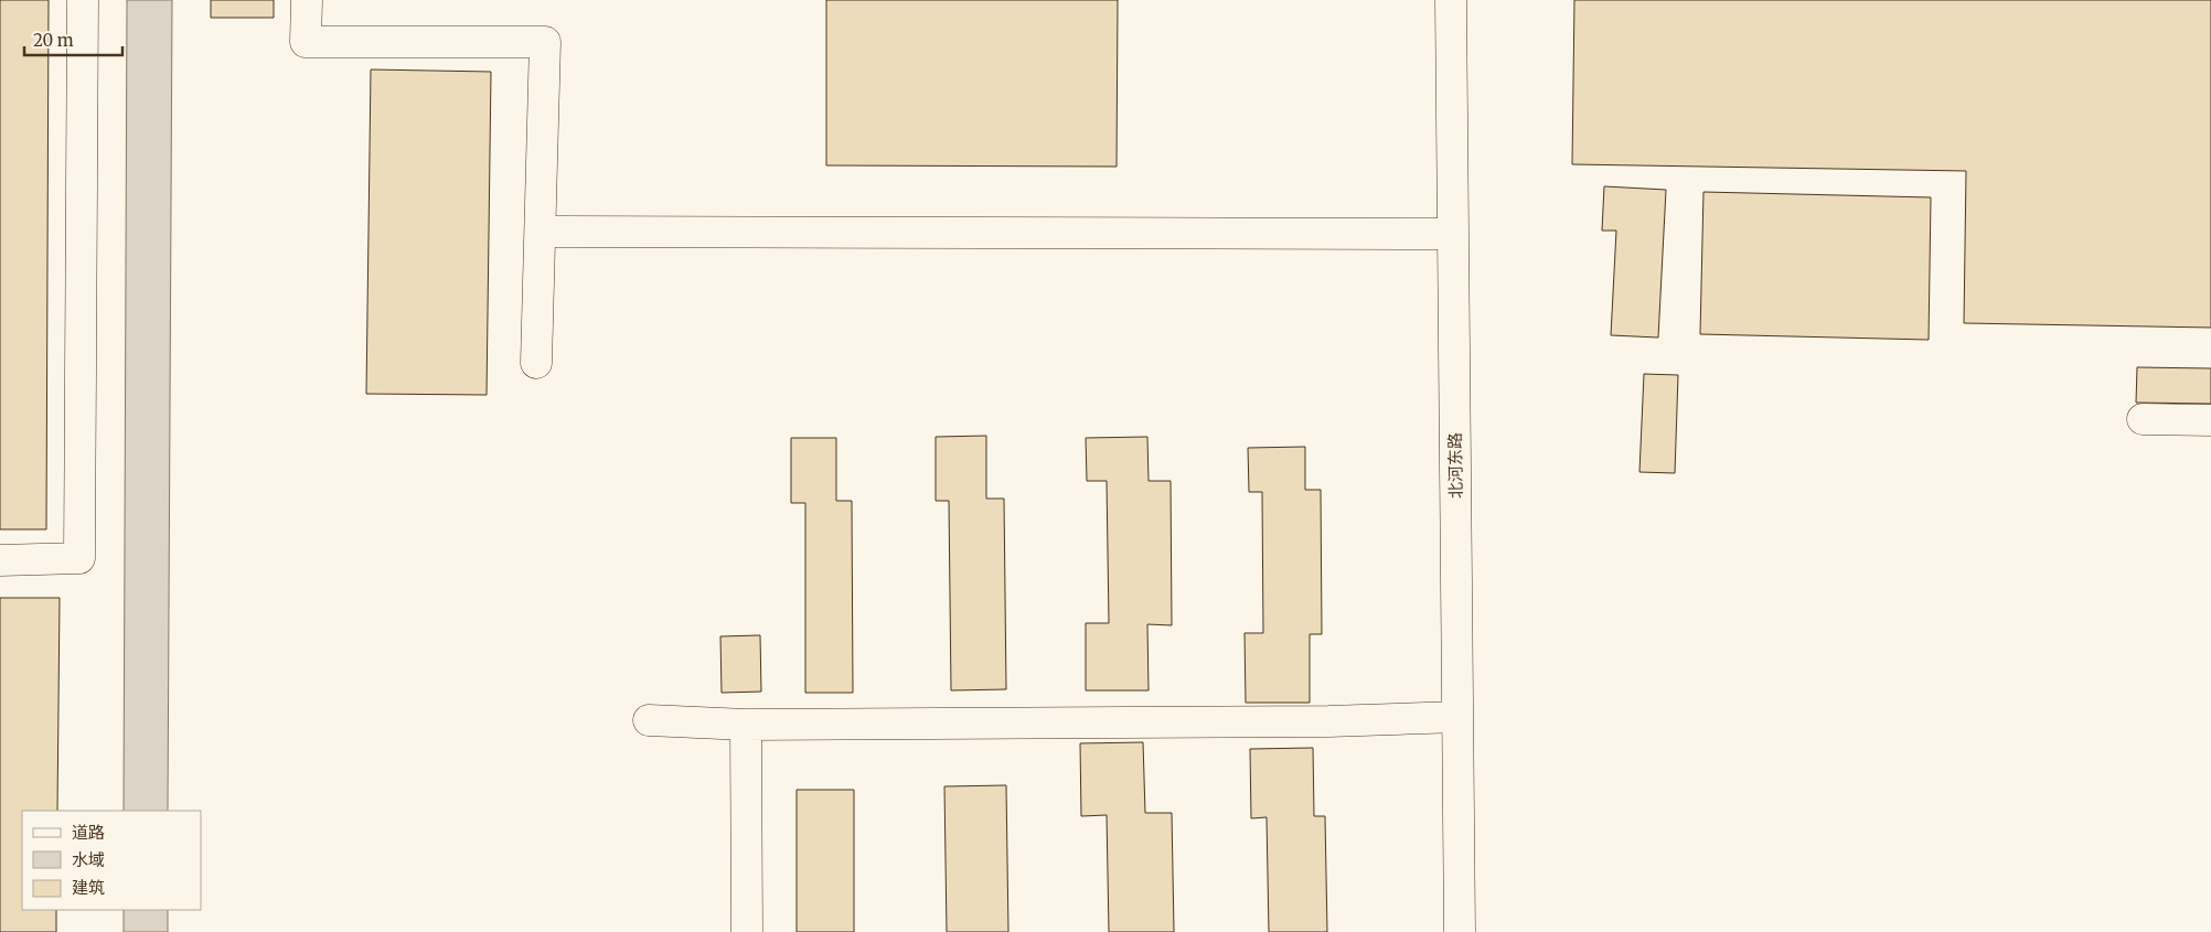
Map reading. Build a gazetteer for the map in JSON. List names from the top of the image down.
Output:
{
  "streets": {
    "street": ["北河东路"]
  },
  "legend": ["道路", "水域", "建筑"],
  "scale_bar": "20 m"
}
